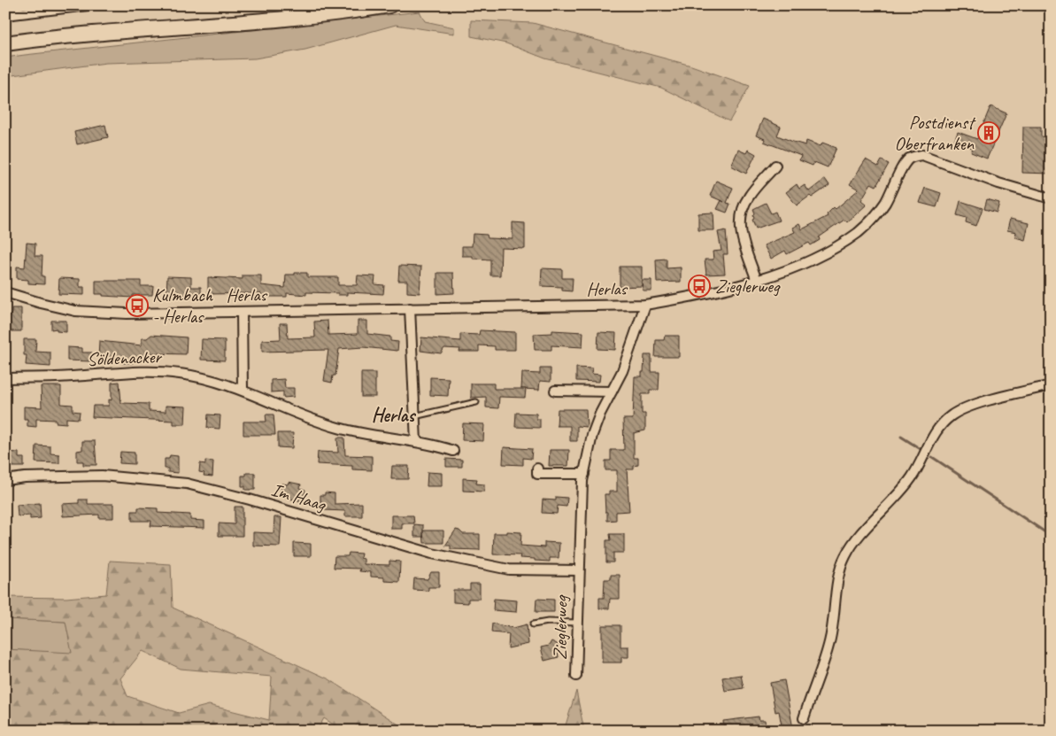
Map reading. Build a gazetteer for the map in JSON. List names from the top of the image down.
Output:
{
  "streets": {
    "street": [
      "Herlas",
      "Söldenacker",
      "Im Haag",
      "Zieglerweg"
    ]
  },
  "crossings": [
    ["Herlas", "Zieglerweg"],
    ["Im Haag", "Zieglerweg"]
  ],
  "districts": ["Herlas"],
  "places": {
    "building": ["Postdienst Oberfranken"],
    "bus stop": ["Zieglerweg", "Kulmbach - Herlas"]
  }
}
